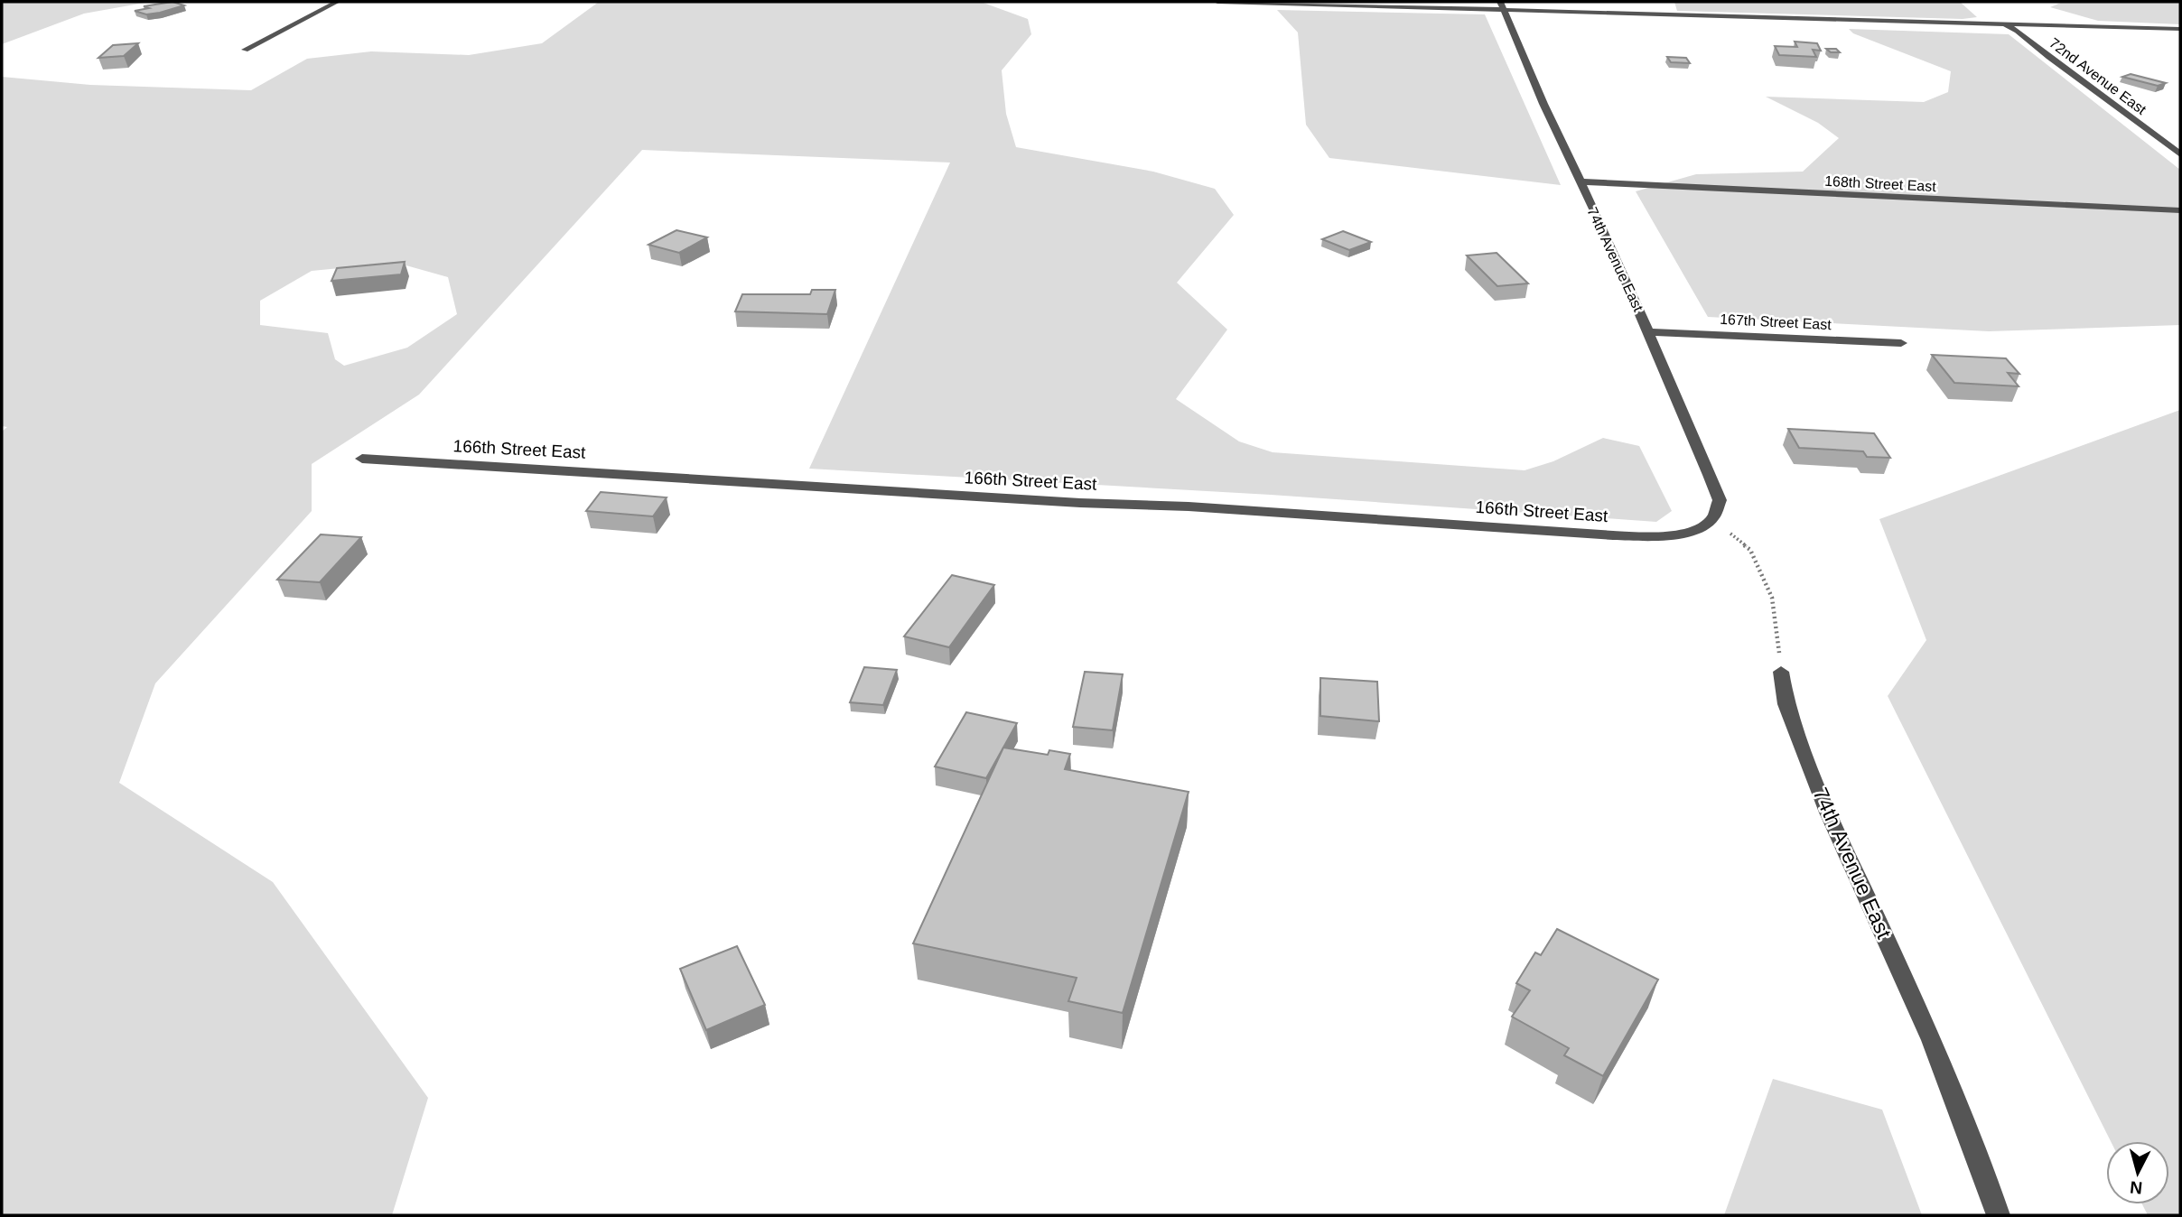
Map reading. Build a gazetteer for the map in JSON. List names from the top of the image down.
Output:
{
  "streets": {
    "street": [
      "72nd Avenue East",
      "168th Street East",
      "74th Avenue East",
      "167th Street East",
      "166th Street East"
    ]
  },
  "crossings": [
    ["168th Street East", "74th Avenue East"],
    ["74th Avenue East", "167th Street East"],
    ["74th Avenue East", "166th Street East"]
  ],
  "north": "bottom"
}
